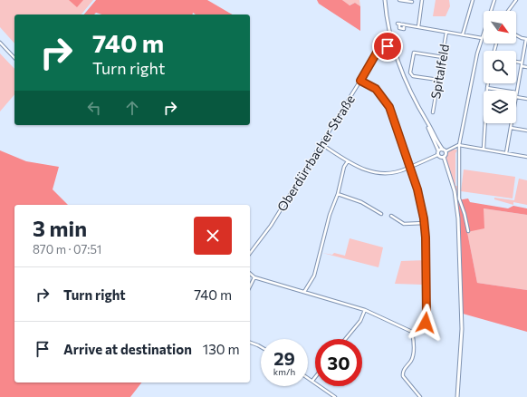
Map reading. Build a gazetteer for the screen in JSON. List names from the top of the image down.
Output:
{
  "streets": {
    "street": ["Spitalfeld", "Oberdürrbacher Straße"]
  },
  "north": "bottom right",
  "page": {
    "turn": ["740 m", "Turn right"],
    "heading": ["3 min", "870 m · 07:51"],
    "list": [
      {
        "name": "Turn right",
        "value": "740 m"
      },
      {
        "name": "Arrive at destination",
        "value": "130 m"
      }
    ],
    "speed": "29 km/h",
    "limit": "30"
  }
}
